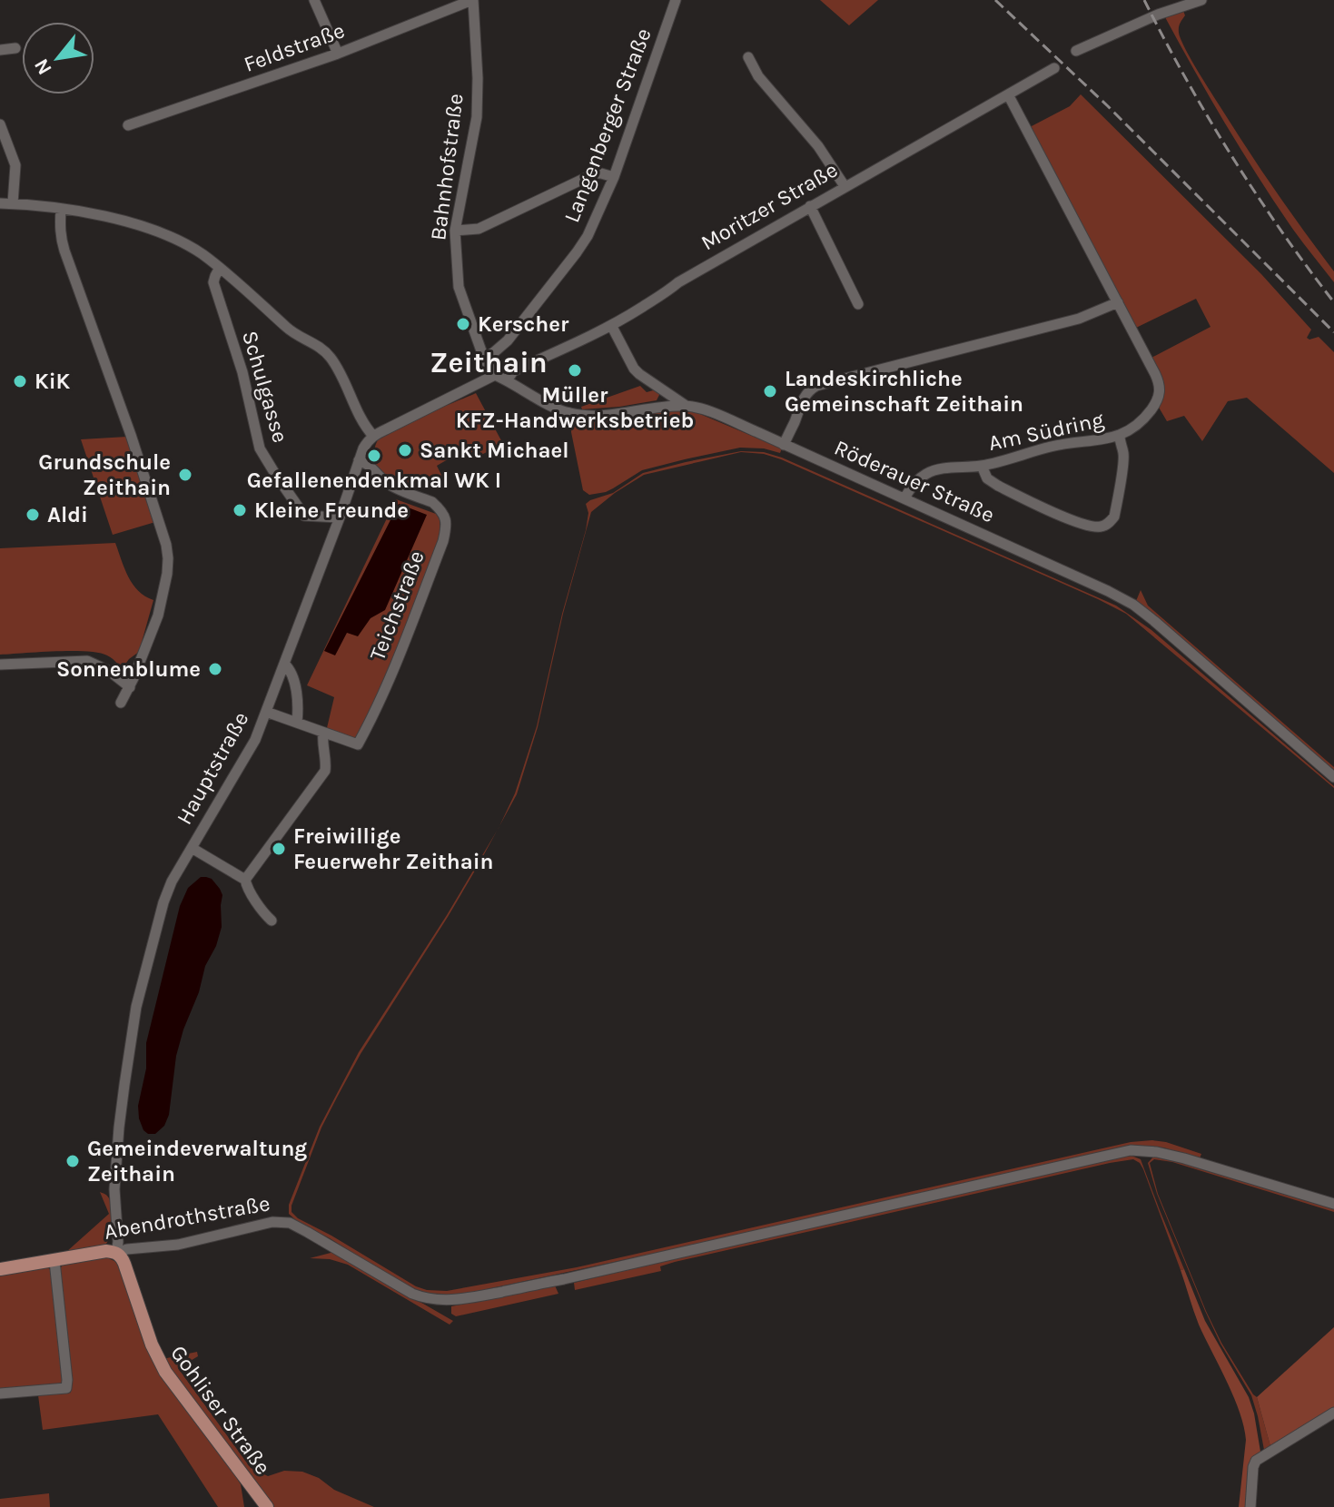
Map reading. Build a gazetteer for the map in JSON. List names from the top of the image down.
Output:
{
  "streets": {
    "main road": ["Abendrothstraße", "Gohliser Straße"],
    "street": [
      "Feldstraße",
      "Langenberger Straße",
      "Bahnhofstraße",
      "Moritzer Straße",
      "Schulgasse",
      "Am Südring",
      "Röderauer Straße",
      "Teichstraße",
      "Hauptstraße"
    ]
  },
  "crossings": [
    ["Feldstraße", "Bahnhofstraße"],
    ["Langenberger Straße", "Bahnhofstraße"],
    ["Bahnhofstraße", "Röderauer Straße"],
    ["Moritzer Straße", "Röderauer Straße"],
    ["Schulgasse", "Hauptstraße"],
    ["Am Südring", "Röderauer Straße"],
    ["Teichstraße", "Hauptstraße"],
    ["Hauptstraße", "Abendrothstraße"],
    ["Hauptstraße", "Gohliser Straße"],
    ["Abendrothstraße", "Gohliser Straße"]
  ],
  "districts": ["Zeithain"],
  "places": [
    "Kerscher",
    "Müller KFZ-Handwerksbetrieb",
    "KiK",
    "Landeskirchliche Gemeinschaft Zeithain",
    "Sankt Michael",
    "Gefallenendenkmal WK I",
    "Grundschule Zeithain",
    "Kleine Freunde",
    "Aldi",
    "Sonnenblume",
    "Freiwillige Feuerwehr Zeithain",
    "Gemeindeverwaltung Zeithain"
  ],
  "north": "bottom left"
}
